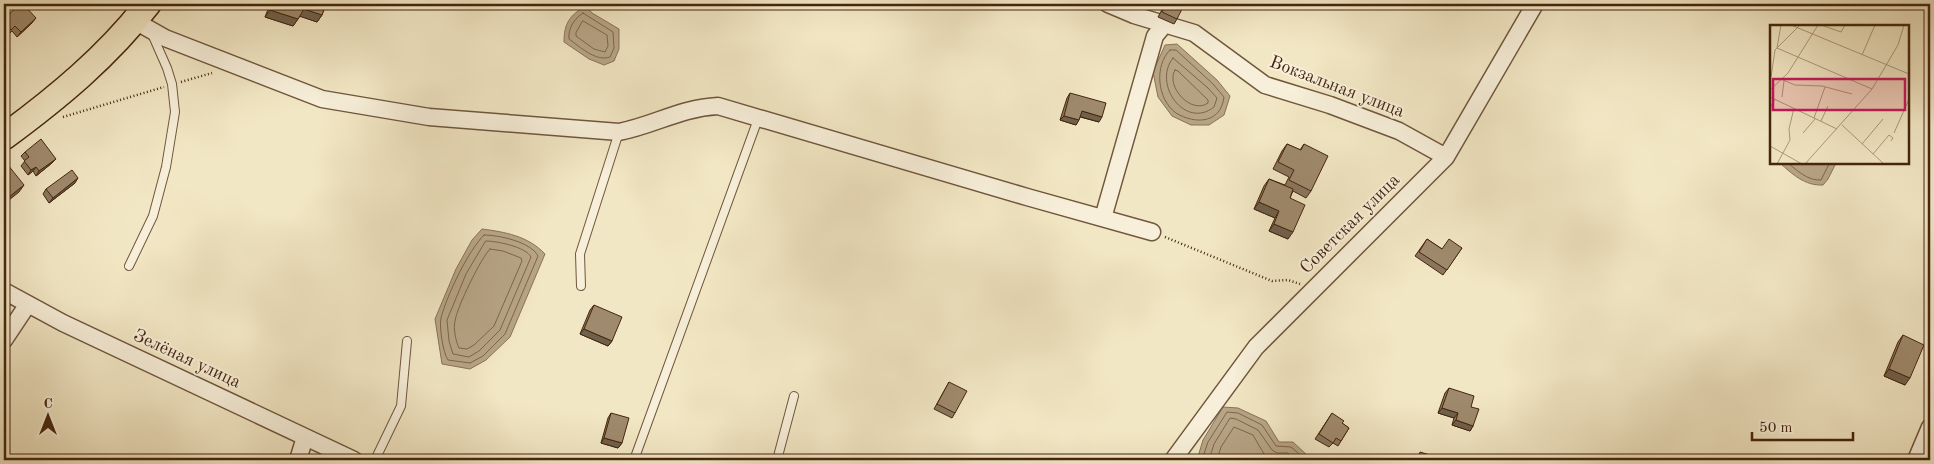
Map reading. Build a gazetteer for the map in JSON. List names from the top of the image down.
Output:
{
  "streets": {
    "street": ["Вокзальная улица", "Советская улица", "Зелёная улица"]
  },
  "crossings": [
    ["Вокзальная улица", "Советская улица"]
  ],
  "scale_bar": "50 m",
  "north": "top"
}
